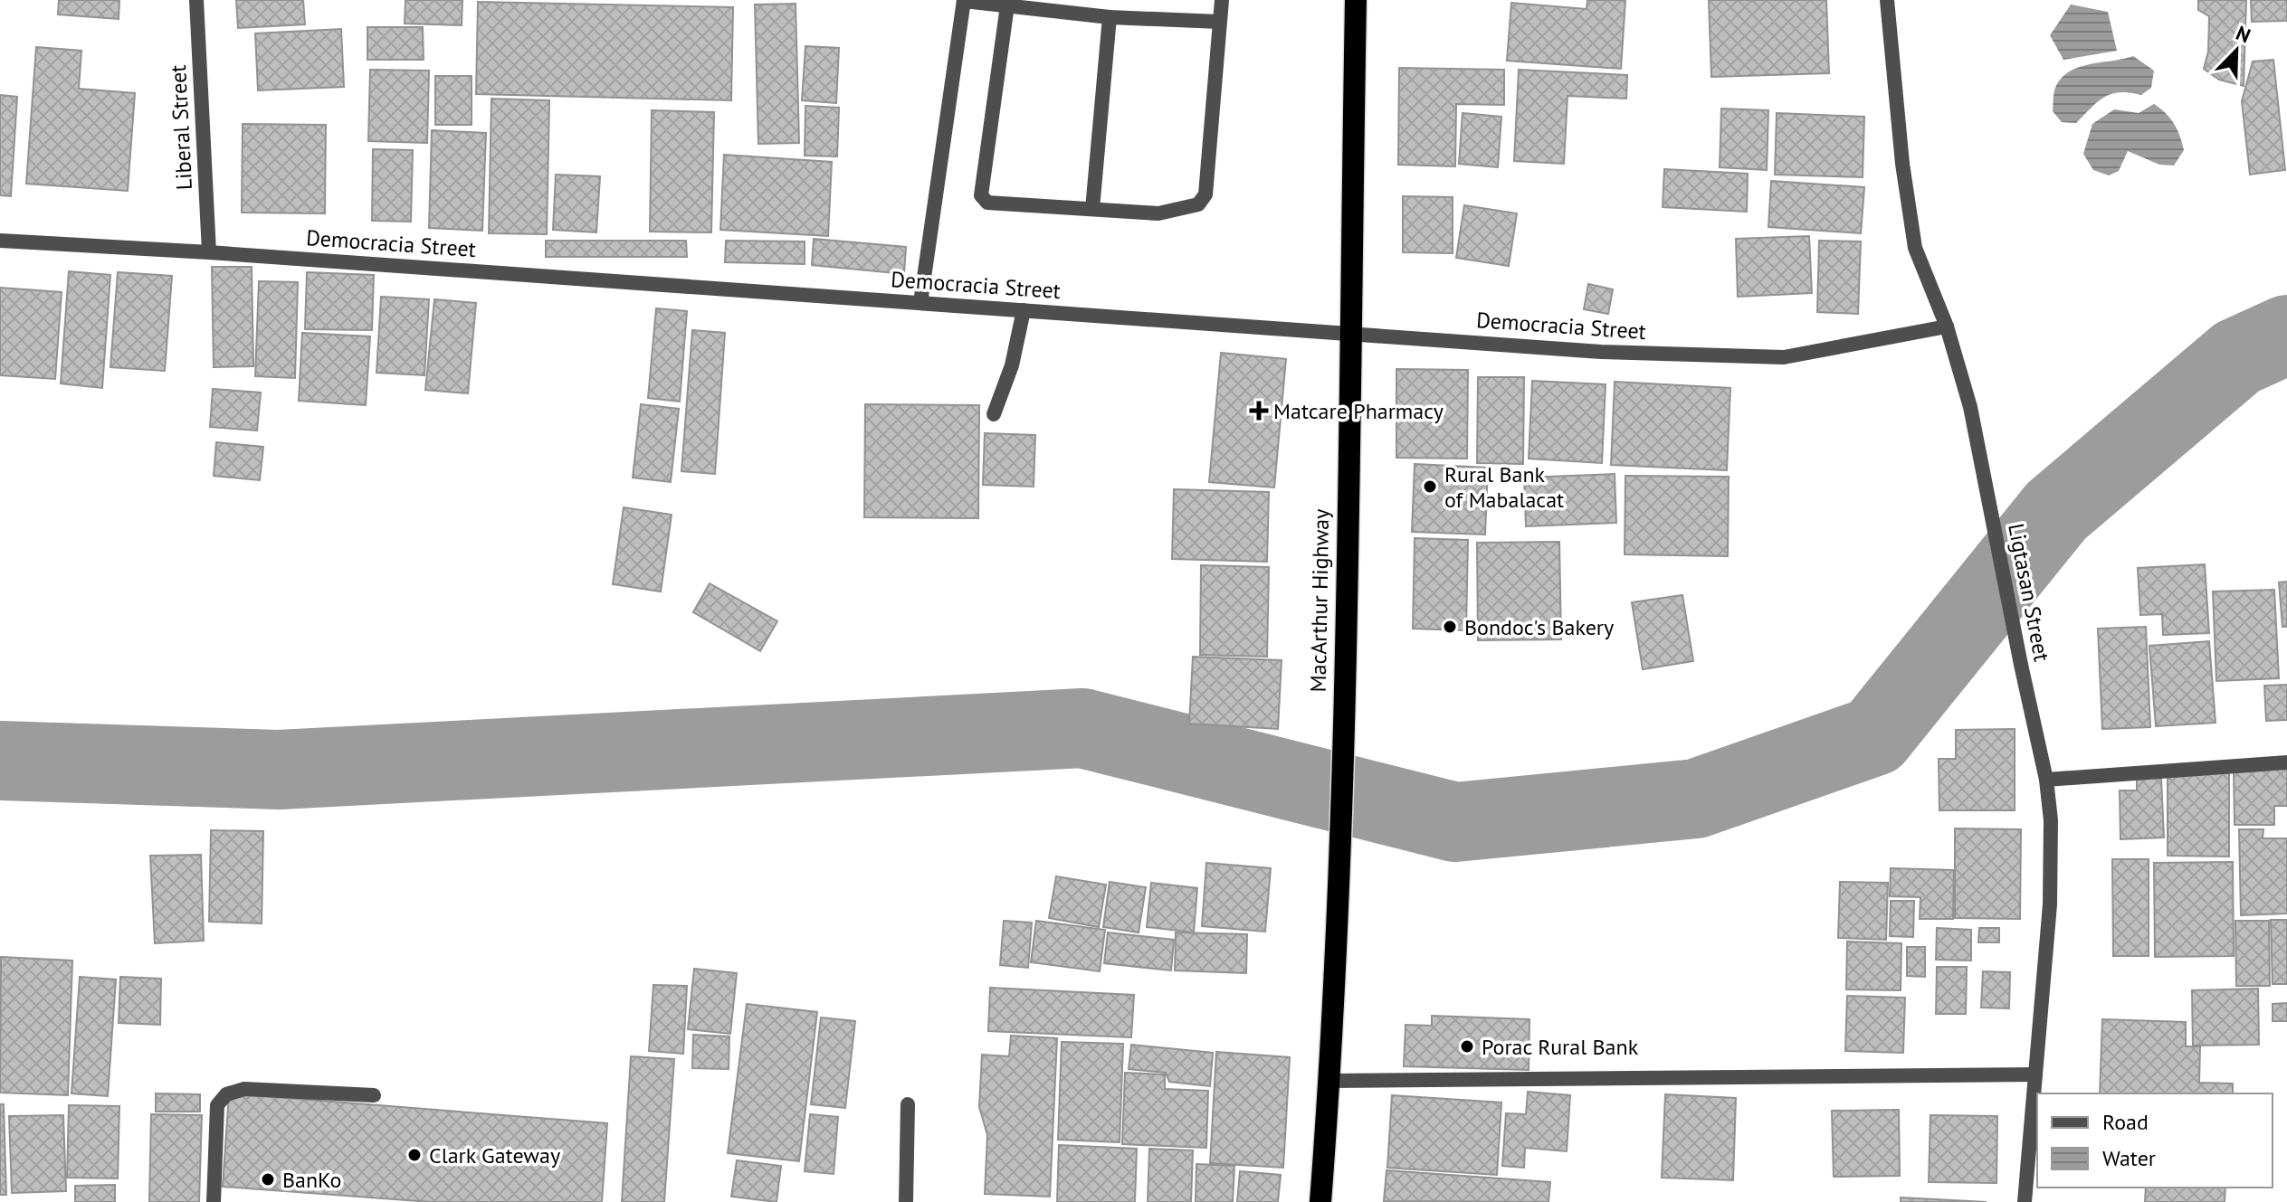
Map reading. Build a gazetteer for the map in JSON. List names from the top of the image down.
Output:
{
  "streets": {
    "highway": ["MacArthur Highway"],
    "street": ["Liberal Street", "Democracia Street", "Ligtasan Street"]
  },
  "crossings": [
    ["Liberal Street", "Democracia Street"],
    ["Democracia Street", "Ligtasan Street"],
    ["Democracia Street", "MacArthur Highway"]
  ],
  "places": {
    "health": ["Matcare Pharmacy"],
    "other": [
      "Rural Bank of Mabalacat",
      "Bondoc's Bakery",
      "Porac Rural Bank",
      "Clark Gateway",
      "BanKo"
    ]
  },
  "legend": ["Road", "Water"],
  "north": "top right"
}
